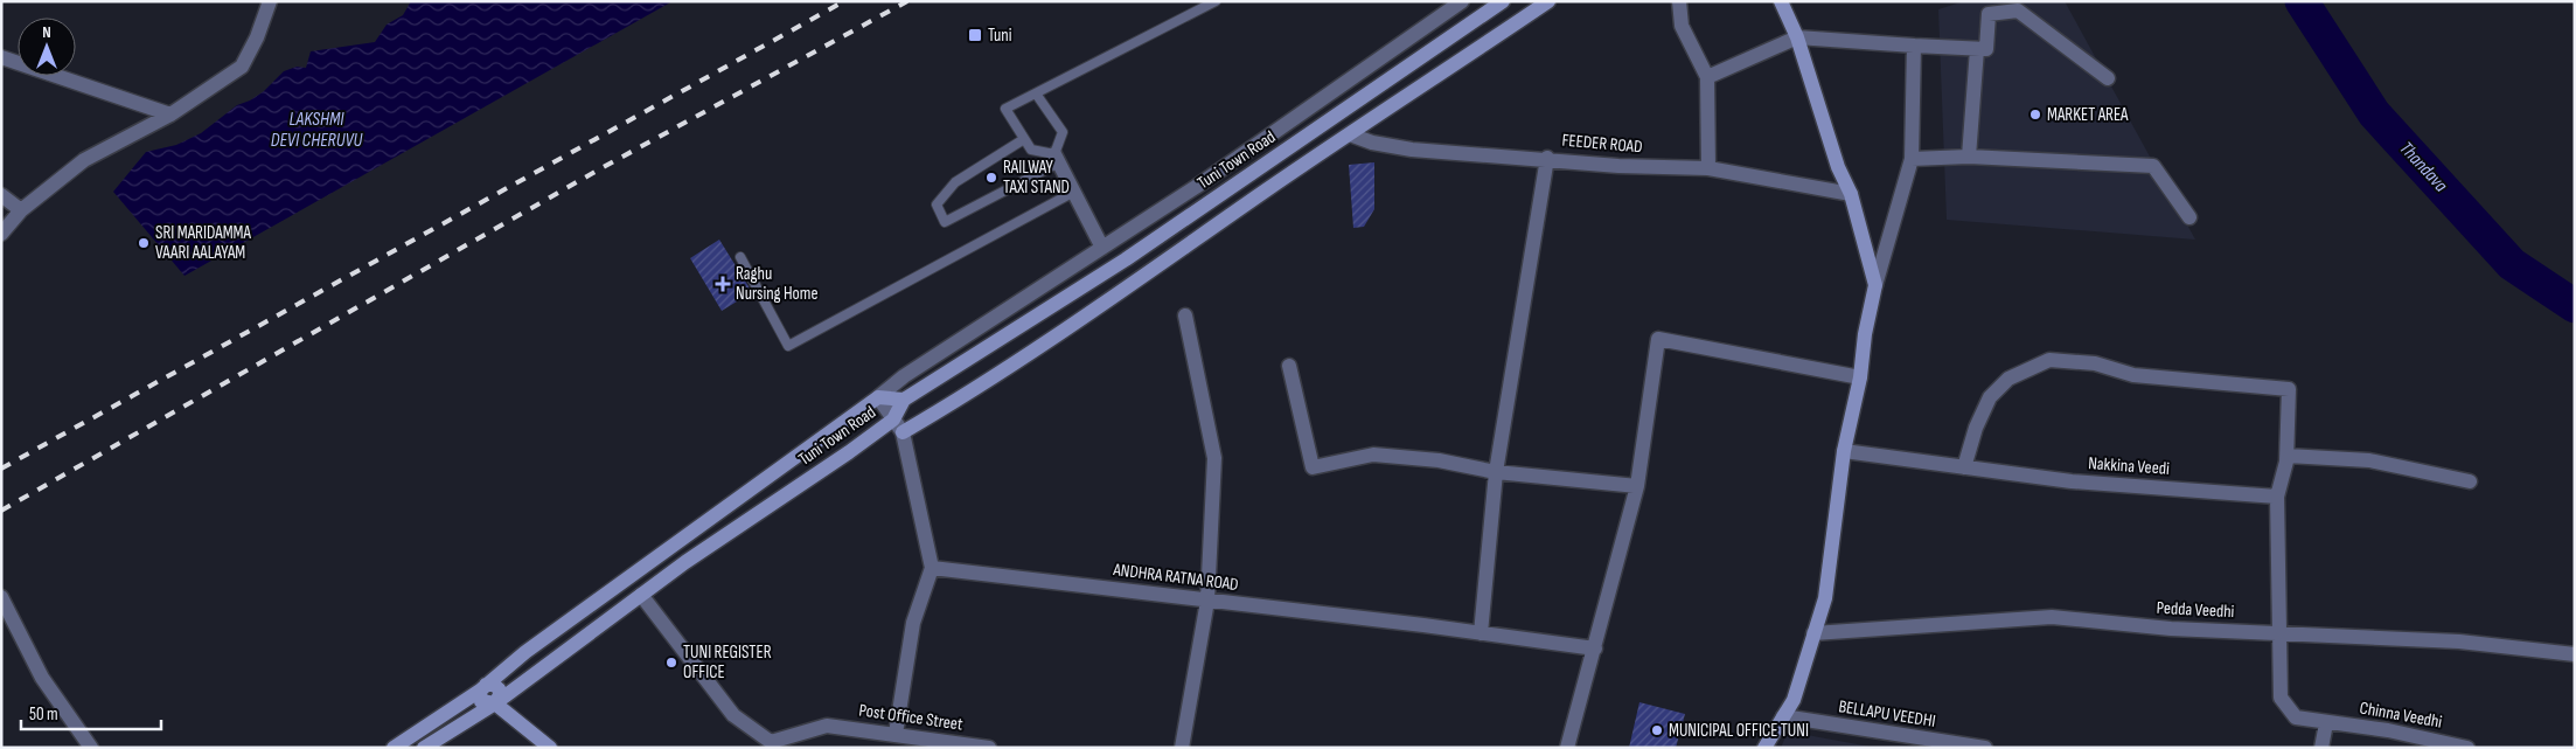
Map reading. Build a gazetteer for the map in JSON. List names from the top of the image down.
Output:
{
  "streets": {
    "street": [
      "FEEDER ROAD",
      "Tuni Town Road",
      "Nakkina Veedi",
      "ANDHRA RATNA ROAD",
      "Pedda Veedhi",
      "BELLAPU VEEDHI",
      "Chinna Veedhi",
      "Post Office Street"
    ]
  },
  "crossings": [
    ["Tuni Town Road", "Post Office Street"],
    ["Pedda Veedhi", "Chinna Veedhi"]
  ],
  "water": ["LAKSHMI DEVI CHERUVU", "Thandava"],
  "places": {
    "transit": ["Tuni"],
    "other": [
      "MARKET AREA",
      "RAILWAY TAXI STAND",
      "SRI MARIDAMMA VAARI AALAYAM",
      "TUNI REGISTER OFFICE",
      "MUNICIPAL OFFICE TUNI"
    ],
    "health": ["Raghu Nursing Home"]
  },
  "scale_bar": "50 m",
  "north": "top"
}
